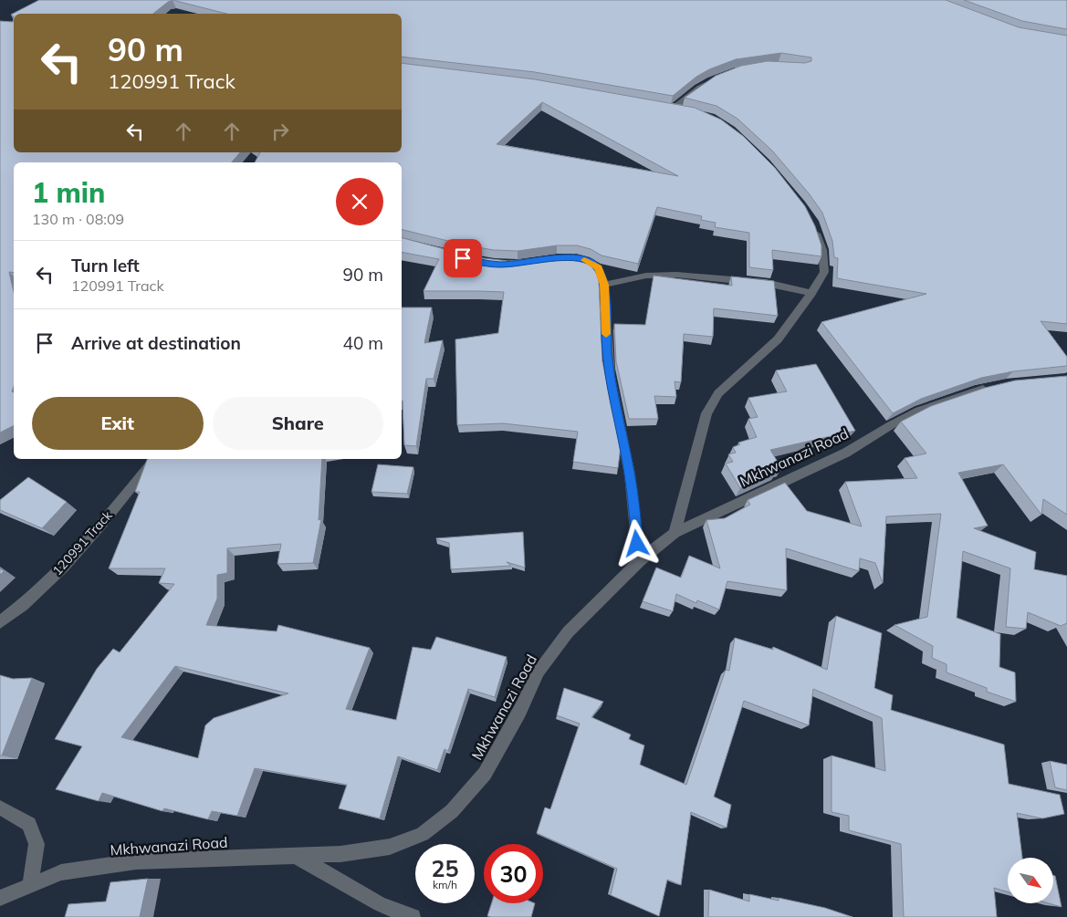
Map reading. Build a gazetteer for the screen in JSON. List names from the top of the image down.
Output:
{
  "streets": {
    "street": ["Mkhwanazi Road", "120991 Track"]
  },
  "north": "bottom right",
  "page": {
    "turn": ["90 m", "120991 Track"],
    "heading": ["1 min", "130 m · 08:09"],
    "list": [
      {
        "name": "Turn left",
        "note": "120991 Track",
        "value": "90 m"
      },
      {
        "name": "Arrive at destination",
        "value": "40 m"
      }
    ],
    "buttons": ["Exit", "Share"],
    "speed": "25 km/h",
    "limit": "30"
  }
}
